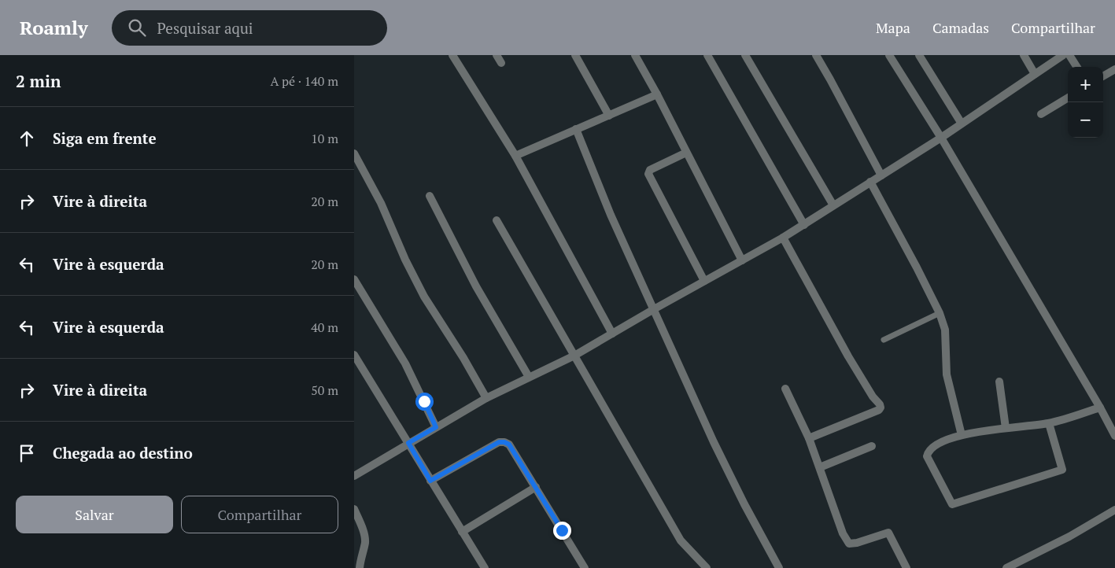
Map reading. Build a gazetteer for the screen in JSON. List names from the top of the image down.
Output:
{
  "page": {
    "header": "Roamly",
    "search": "Pesquisar aqui",
    "nav": ["Mapa", "Camadas", "Compartilhar"],
    "heading": ["2 min", "A pé · 140 m"],
    "map_buttons": ["+", "−"],
    "list": [
      ["Siga em frente", "10 m"],
      ["Vire à direita", "20 m"],
      ["Vire à esquerda", "20 m"],
      ["Vire à esquerda", "40 m"],
      ["Vire à direita", "50 m"],
      "Chegada ao destino"
    ],
    "buttons": ["Salvar", "Compartilhar"]
  }
}
